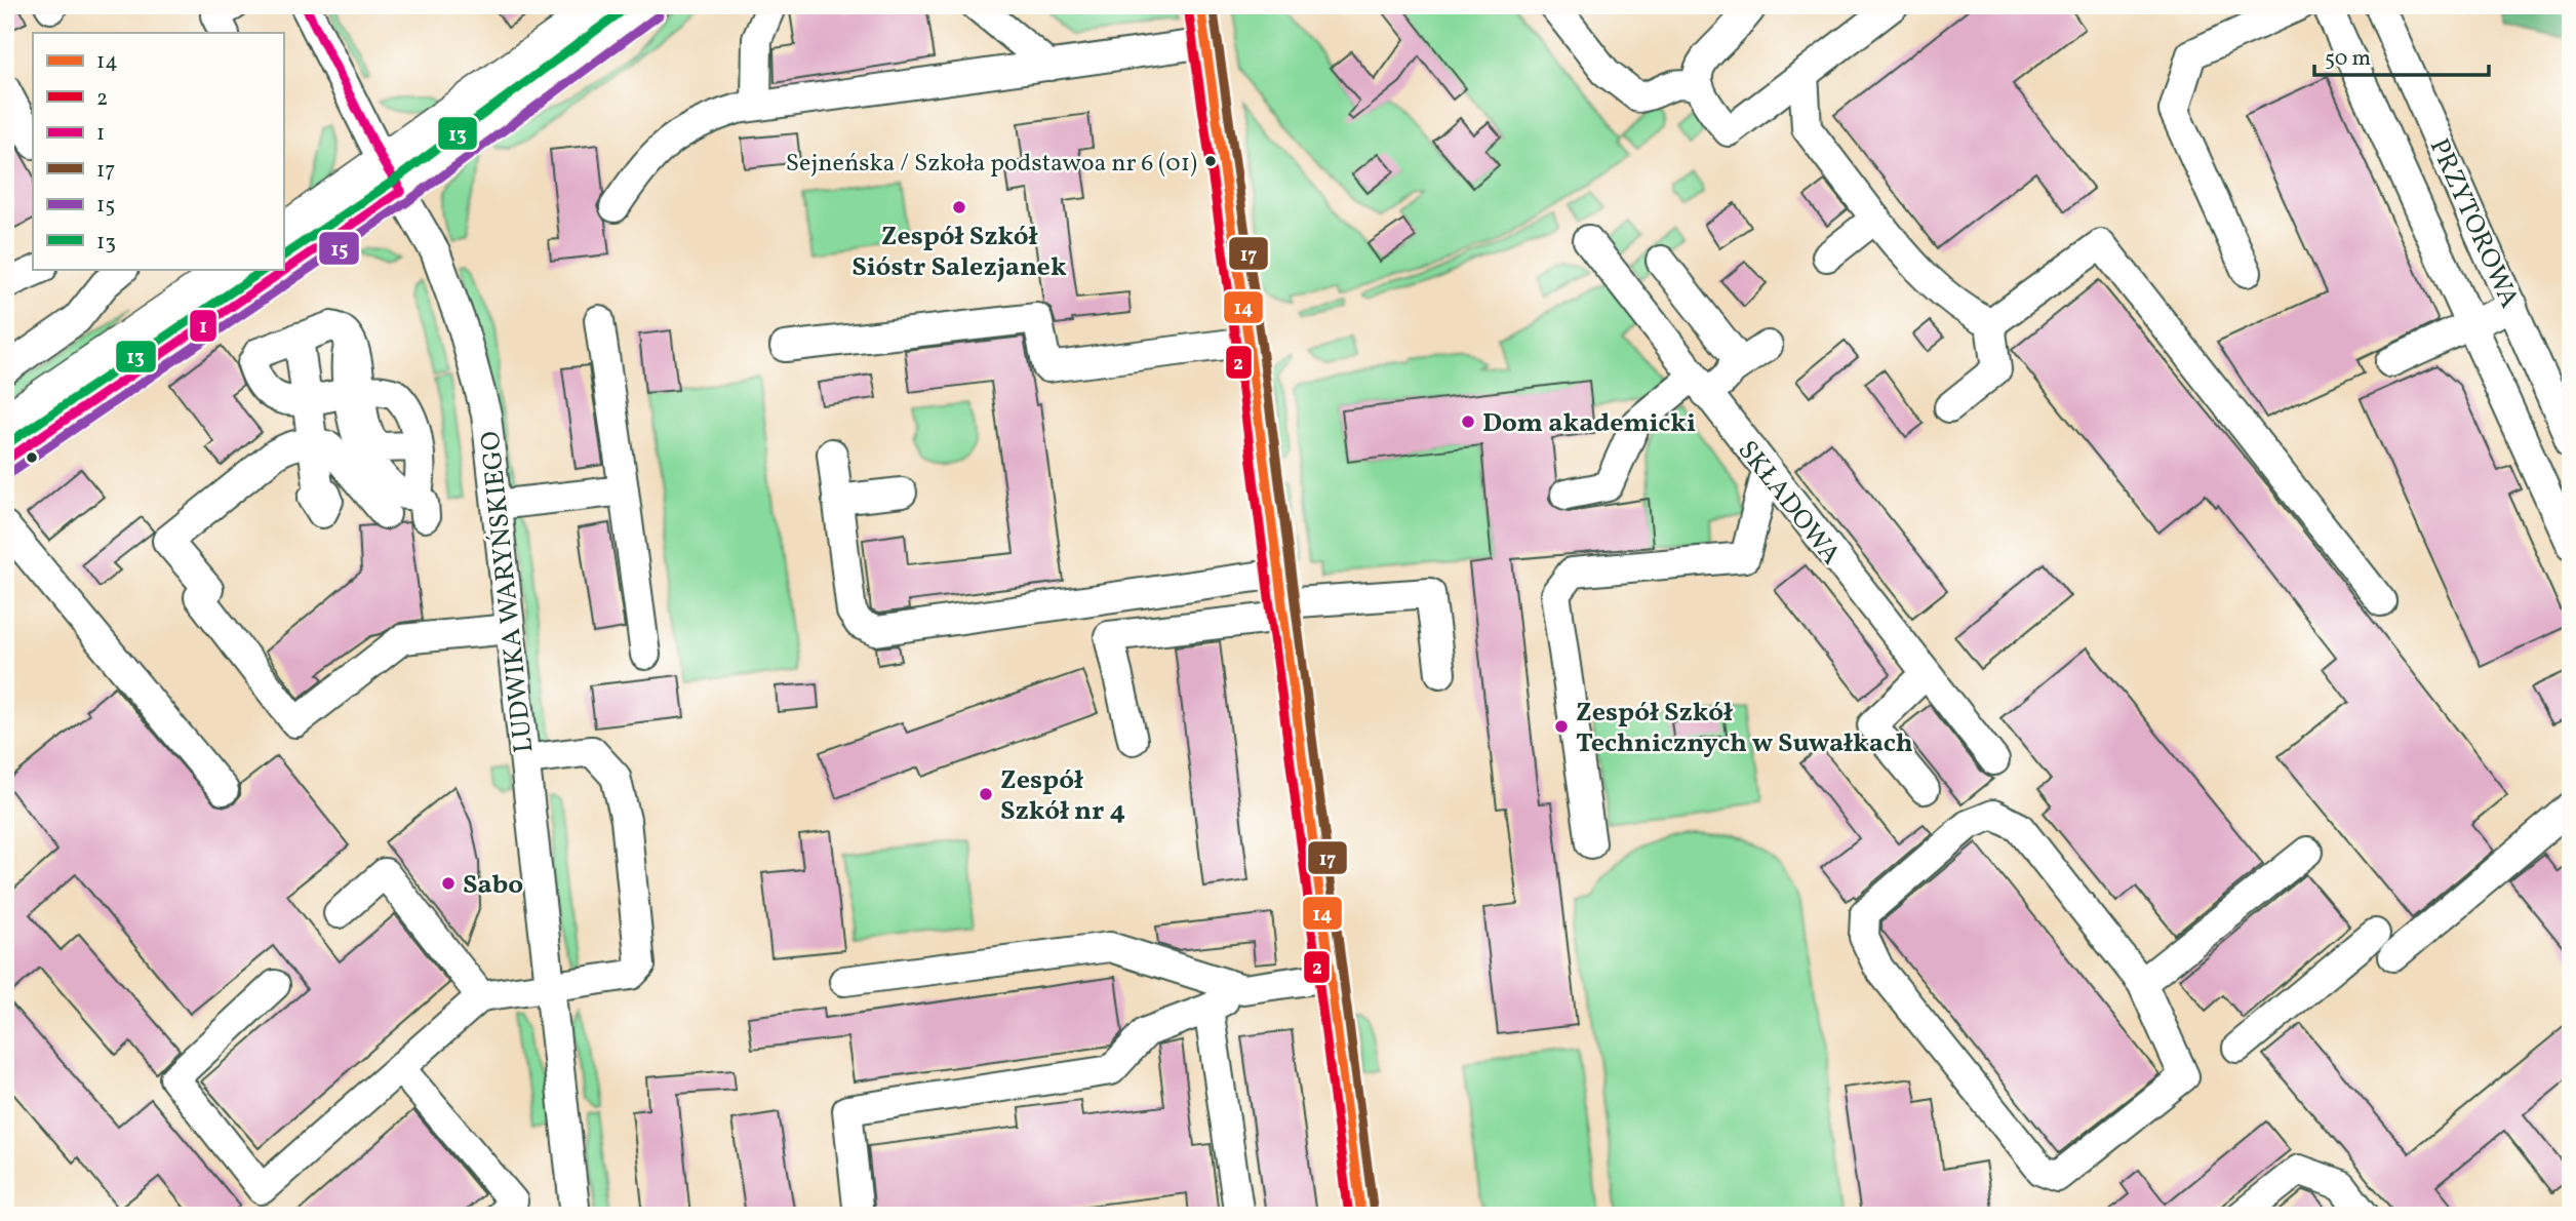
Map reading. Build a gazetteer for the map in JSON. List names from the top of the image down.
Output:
{
  "streets": {
    "street": ["PRZYTOROWA", "SKŁADOWA", "LUDWIKA WARYŃSKIEGO"]
  },
  "places": [
    "Sejneńska / Szkoła podstawoa nr 6 (01)",
    "Zespół Szkół Sióstr Salezjanek",
    "Dom akademicki",
    "Zespół Szkół Technicznych w Suwałkach",
    "Zespół Szkół nr 4",
    "Sabo"
  ],
  "lines": [
    "transit line 14",
    "transit line 1",
    "transit line 17",
    "transit line 13",
    "transit line 2",
    "transit line 15"
  ],
  "legend": [
    "14",
    "2",
    "1",
    "17",
    "15",
    "13"
  ],
  "scale_bar": "50 m"
}
